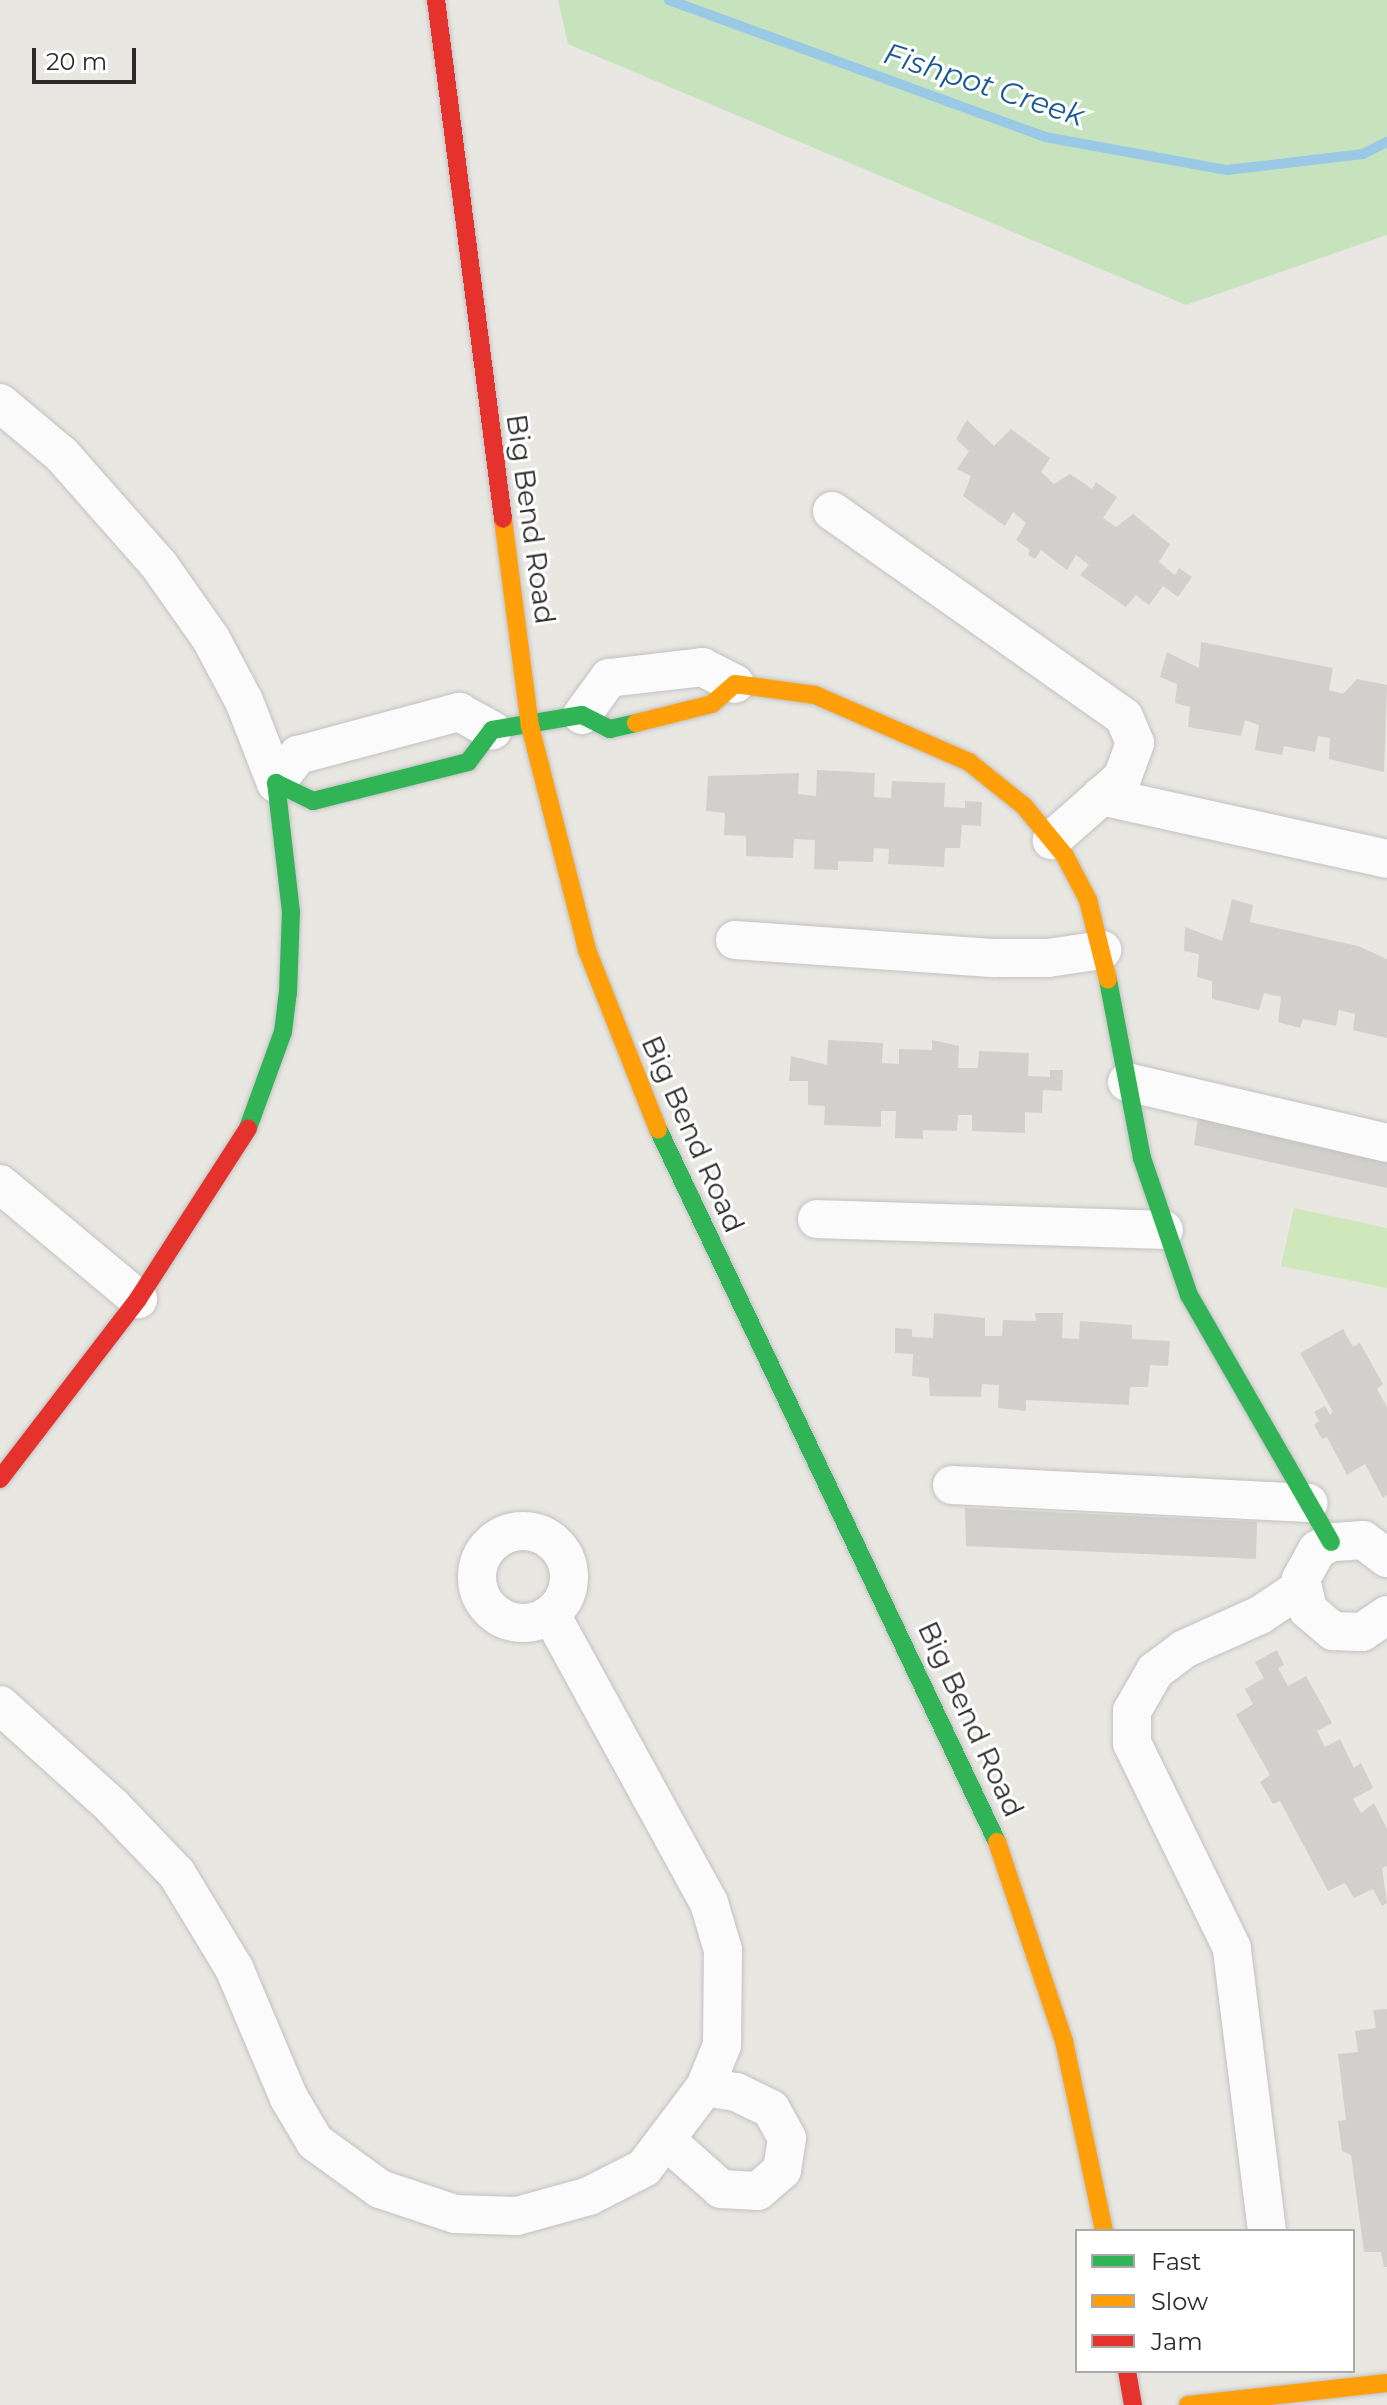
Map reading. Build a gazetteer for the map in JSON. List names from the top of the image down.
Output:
{
  "streets": {
    "street": ["Big Bend Road"]
  },
  "water": ["Fishpot Creek"],
  "legend": ["Fast", "Slow", "Jam"],
  "scale_bar": "20 m"
}
